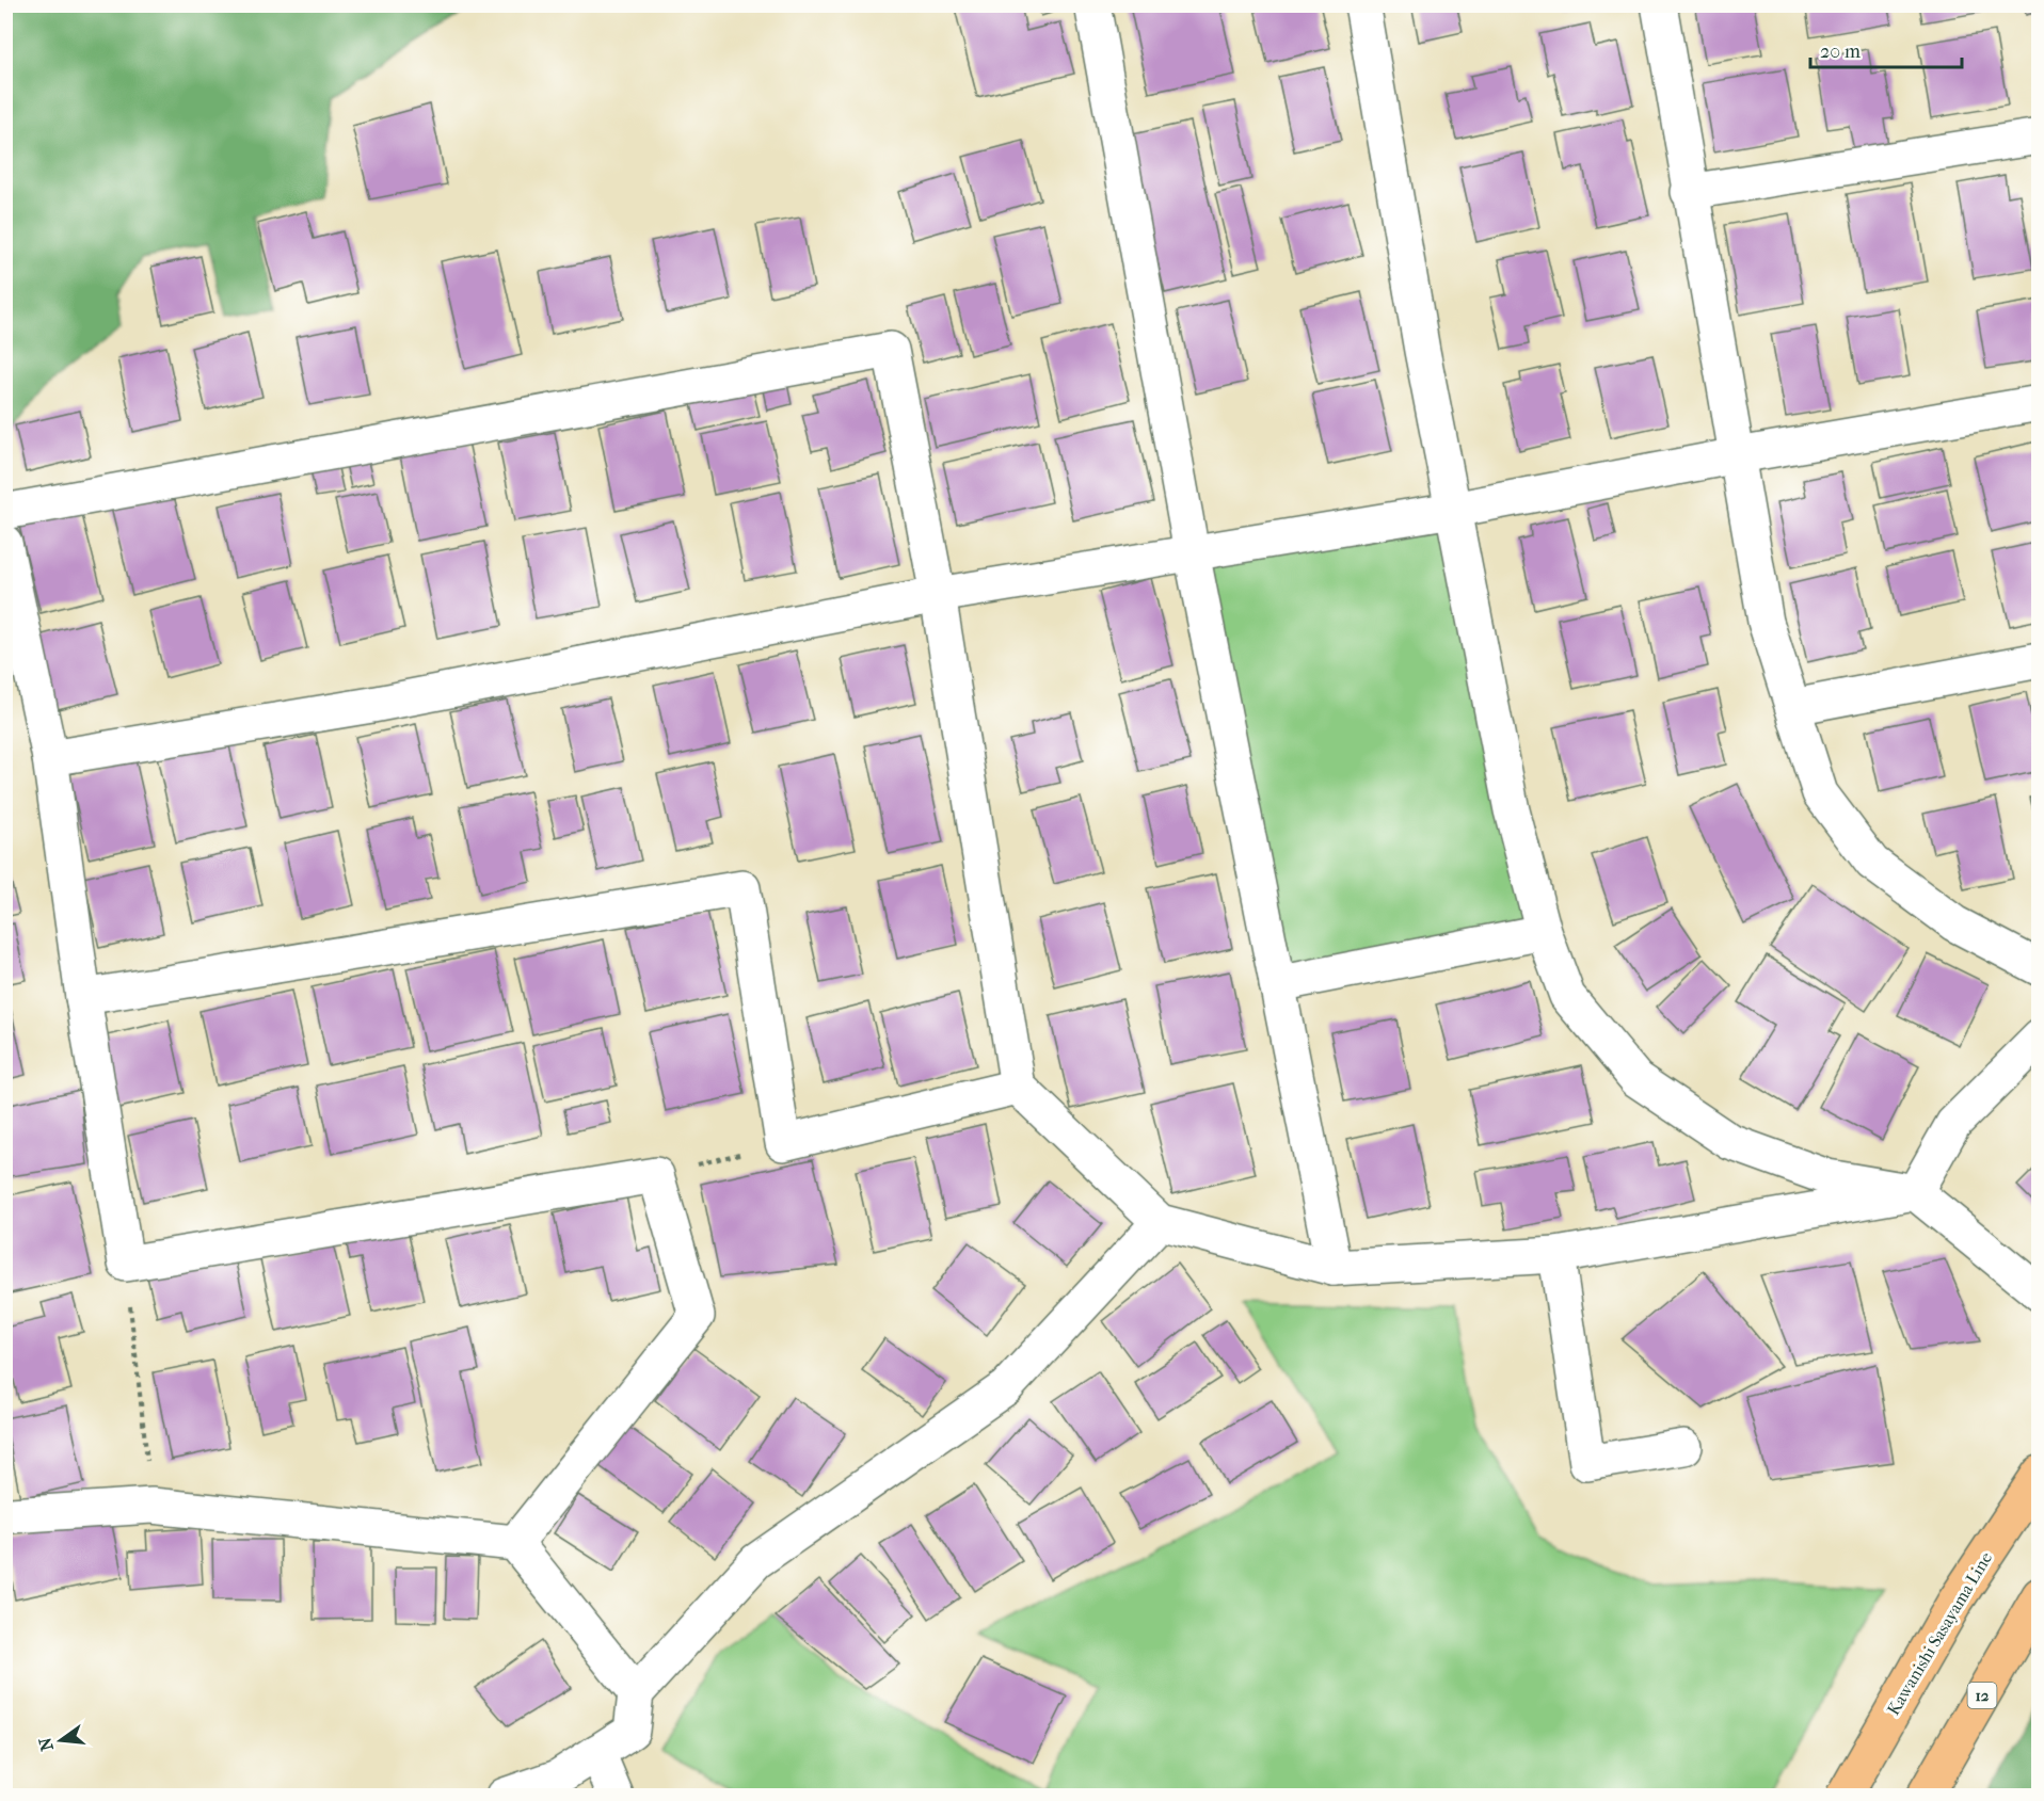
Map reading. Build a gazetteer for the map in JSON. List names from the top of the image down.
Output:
{
  "streets": {
    "main road": ["Kawanishi Sasayama Line", "12"]
  },
  "scale_bar": "20 m",
  "north": "left"
}
